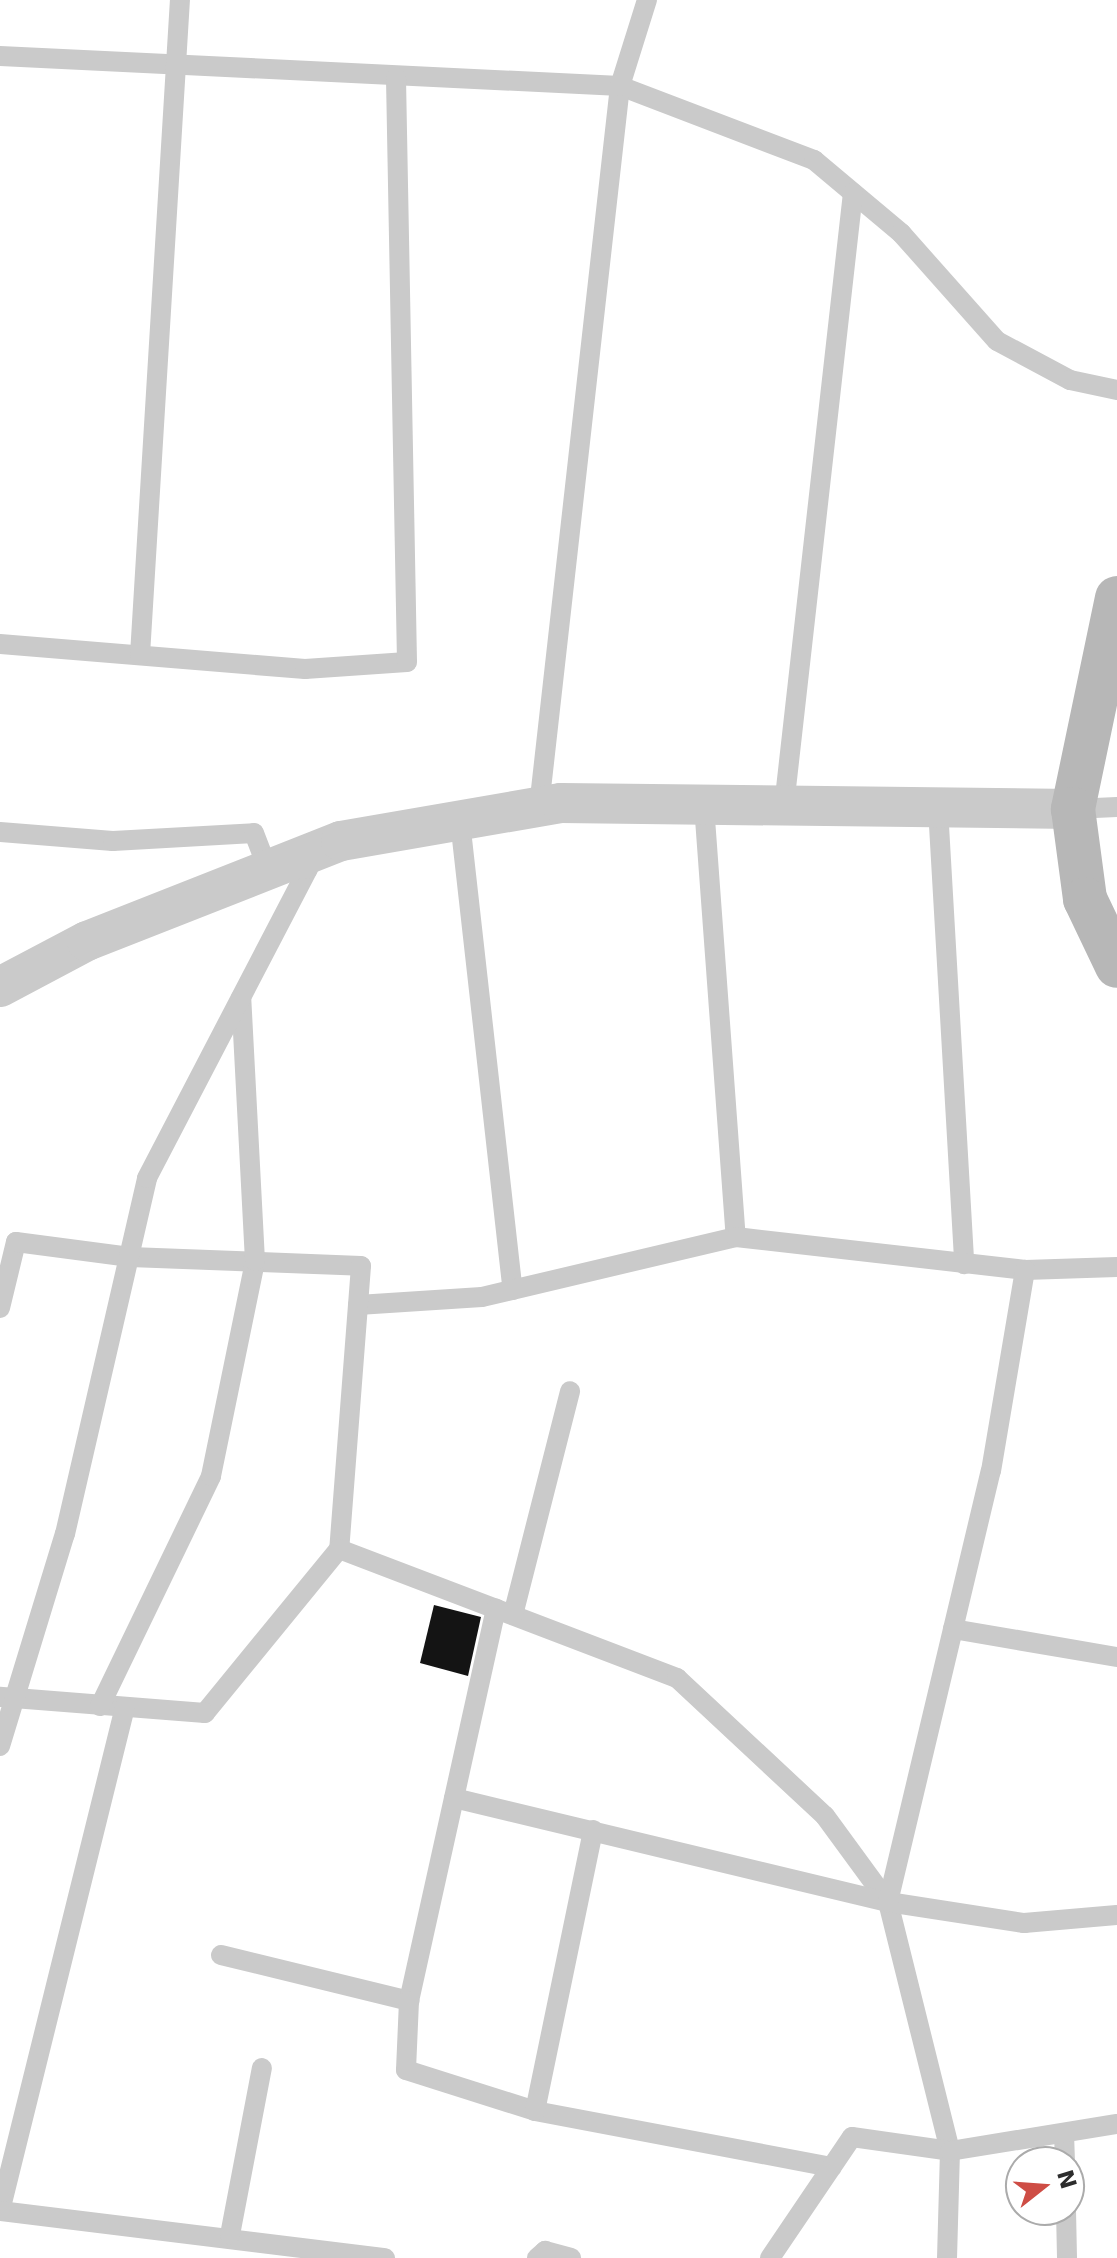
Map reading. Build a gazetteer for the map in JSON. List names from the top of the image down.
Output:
{
  "north": "right"
}
